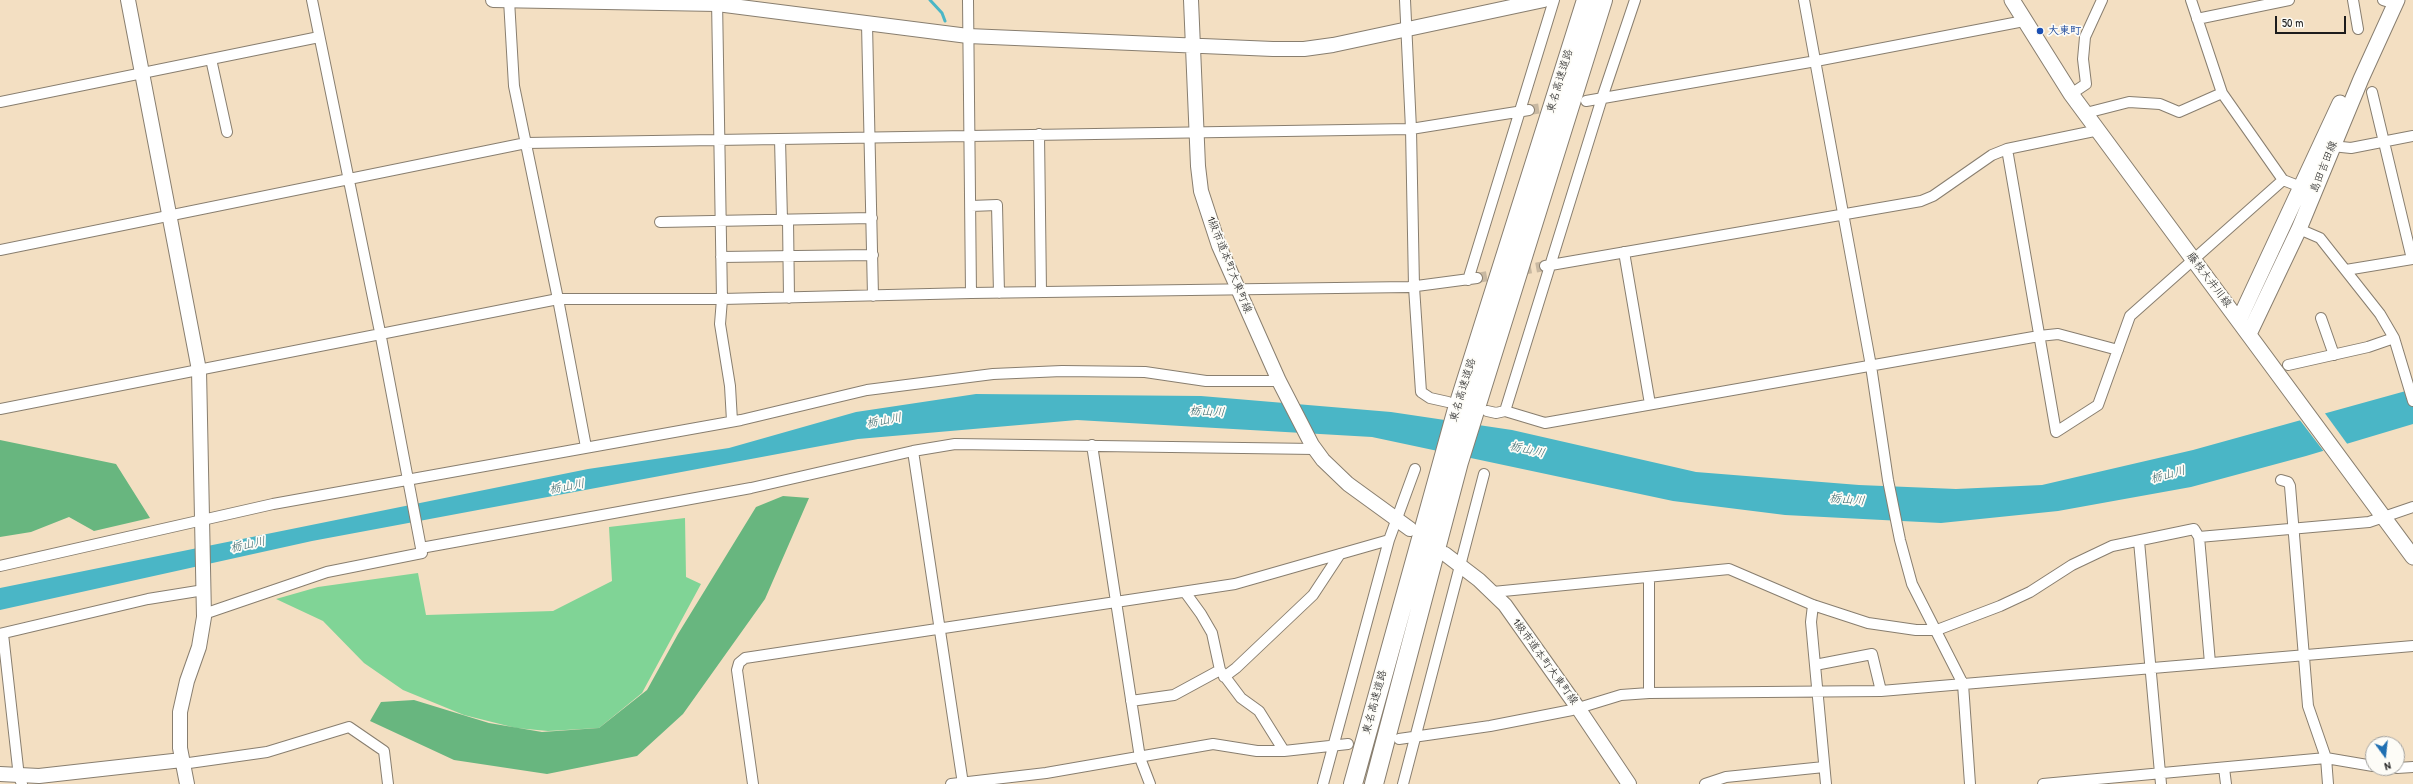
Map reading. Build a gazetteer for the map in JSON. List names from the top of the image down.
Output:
{
  "streets": {
    "highway": ["東名高速道路"],
    "main road": ["島田吉田線", "藤枝大井川線"],
    "street": ["1級市道本町大東町線"]
  },
  "crossings": [
    ["島田吉田線", "藤枝大井川線"]
  ],
  "water": ["栃山川"],
  "places": ["大東町"],
  "scale_bar": "50 m",
  "north": "bottom"
}
